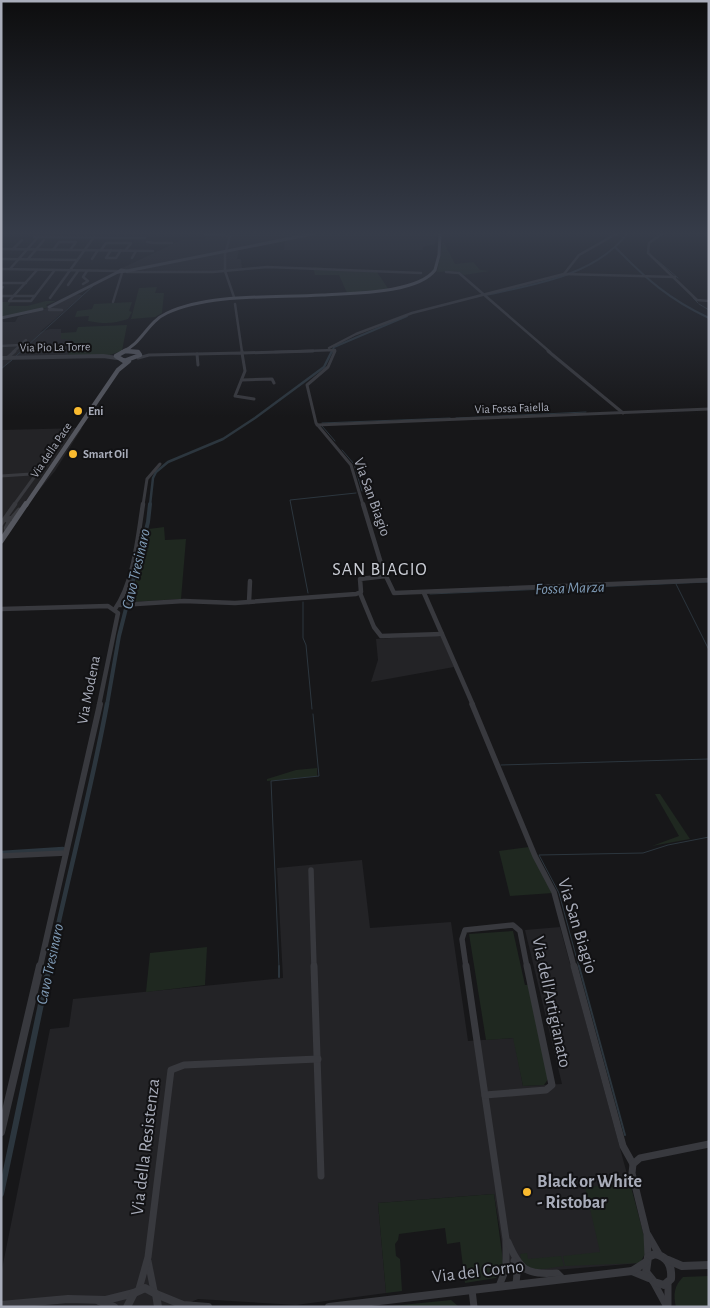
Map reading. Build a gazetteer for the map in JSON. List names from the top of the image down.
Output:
{
  "streets": {
    "main road": ["Via della Pace"],
    "street": [
      "Via Pio La Torre",
      "Via Fossa Faiella",
      "Via San Biagio",
      "Via Modena",
      "Via dell'Artigianato",
      "Via della Resistenza",
      "Via del Corno"
    ]
  },
  "crossings": [
    ["Via Pio La Torre", "Via della Pace"],
    ["Via Fossa Faiella", "Via San Biagio"],
    ["Via dell'Artigianato", "Via del Corno"]
  ],
  "districts": ["SAN BIAGIO"],
  "water": ["Cavo Tresinaro", "Fossa Marza"],
  "places": ["Eni", "Smart Oil", "Black or White - Ristobar"]
}
